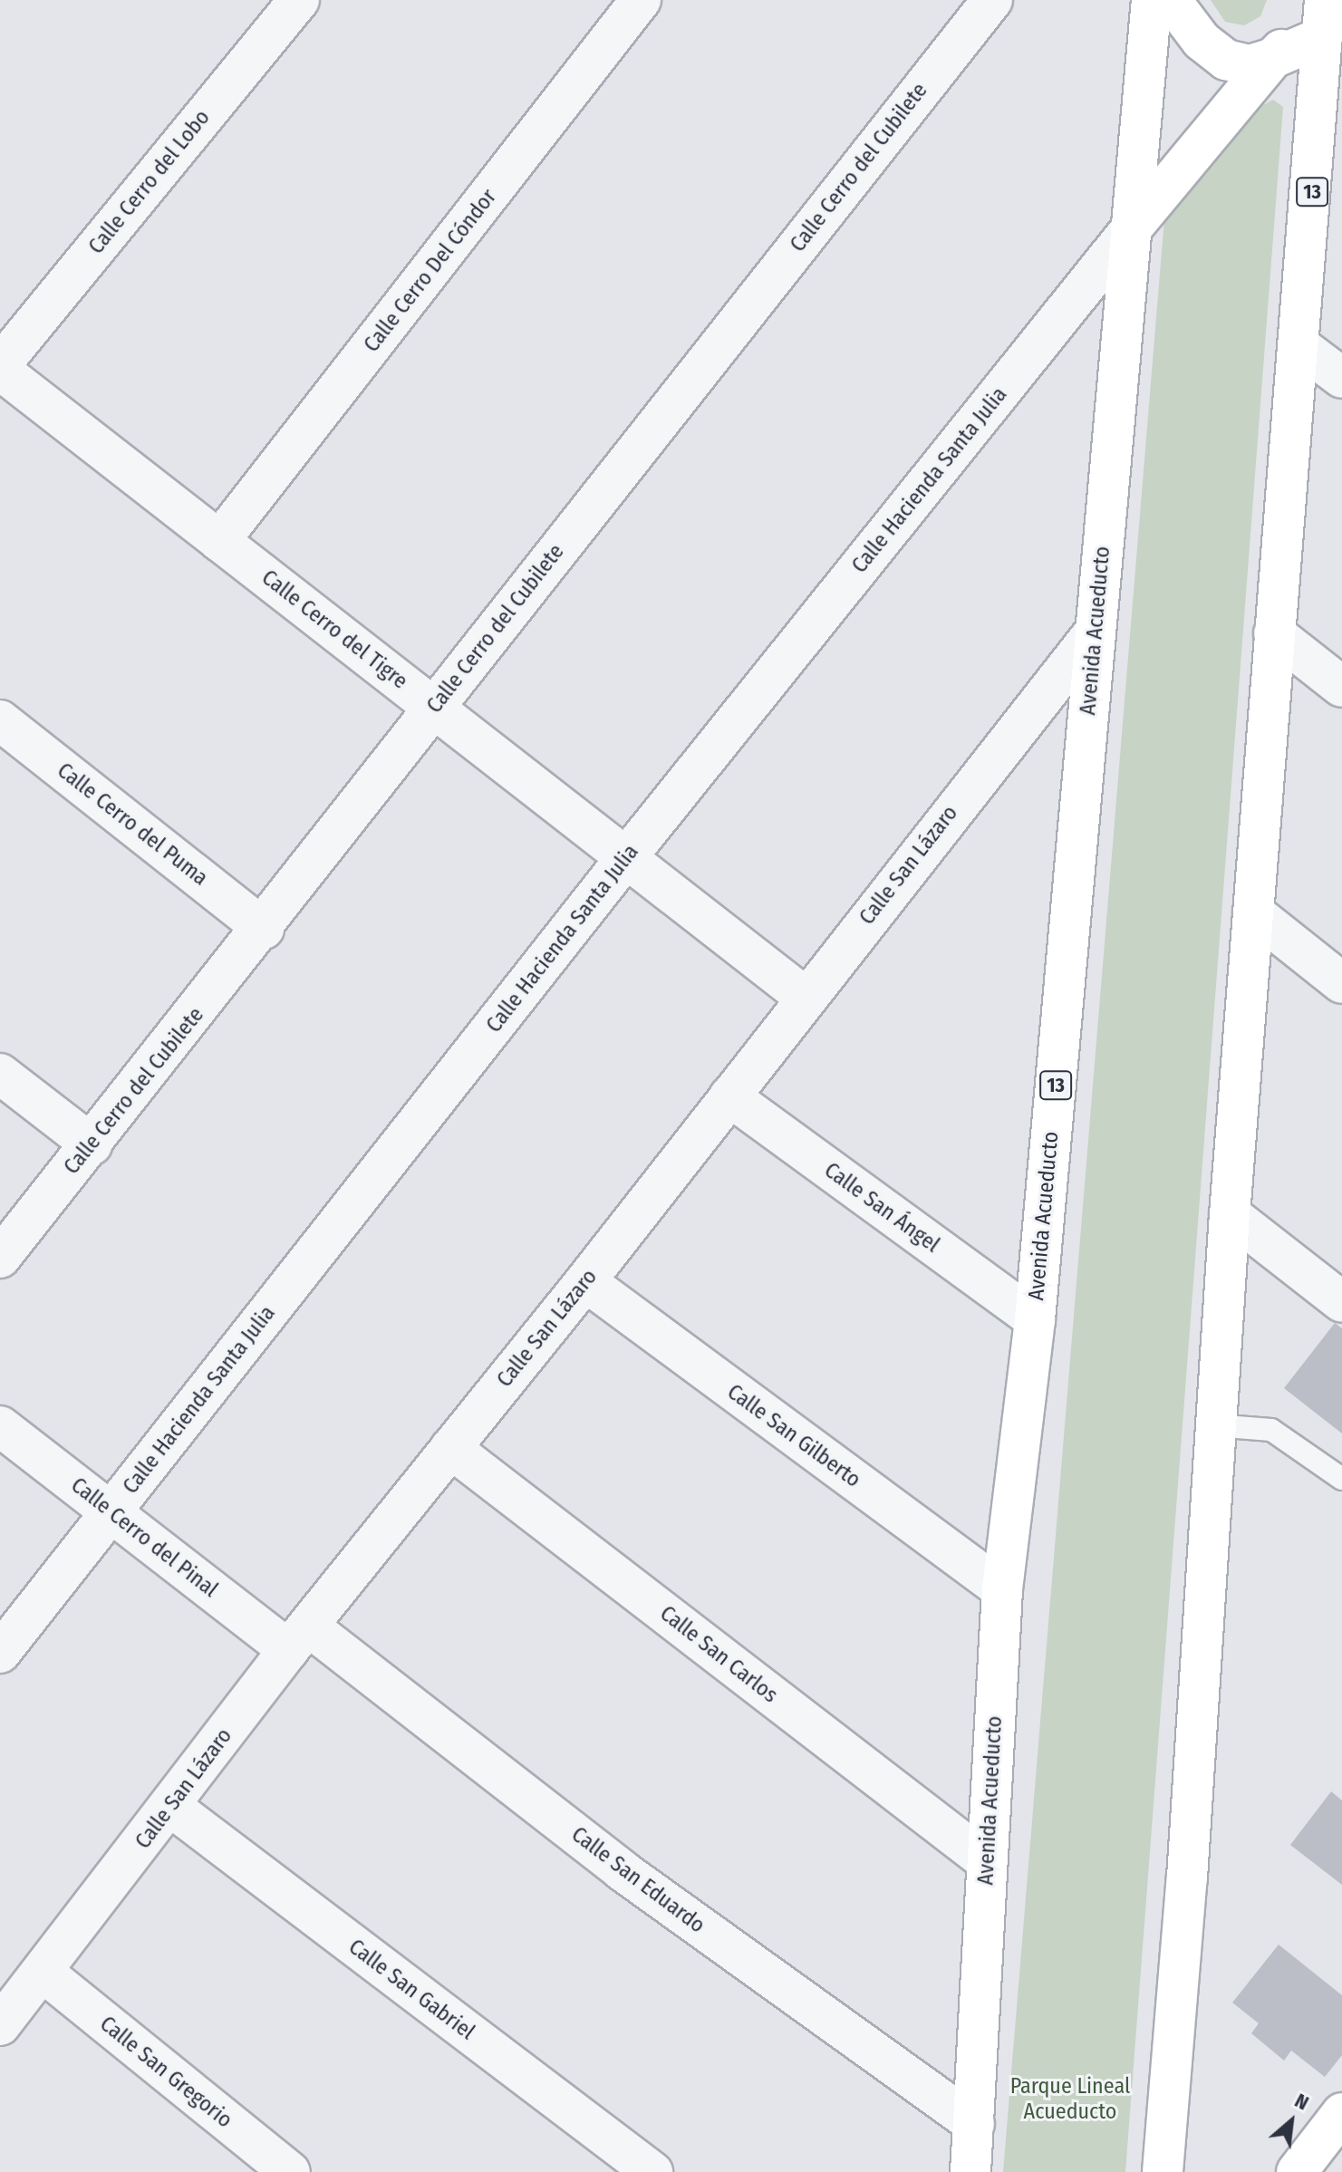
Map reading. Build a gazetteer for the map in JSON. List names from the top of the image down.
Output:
{
  "streets": {
    "main road": ["13", "Avenida Acueducto"],
    "street": [
      "Calle Cerro del Cubilete",
      "Calle Cerro del Lobo",
      "Calle Cerro Del Cóndor",
      "Calle Hacienda Santa Julia",
      "Calle Cerro del Tigre",
      "Calle Cerro del Puma",
      "Calle San Lázaro",
      "Calle San Ángel",
      "Calle San Gilberto",
      "Calle Cerro del Pinal",
      "Calle San Carlos",
      "Calle San Eduardo",
      "Calle San Gabriel",
      "Calle San Gregorio"
    ]
  },
  "crossings": [
    ["Calle Cerro del Cubilete", "Calle Cerro del Tigre"],
    ["Calle Cerro del Cubilete", "Calle Cerro del Puma"],
    ["Calle Cerro del Lobo", "Calle Cerro del Tigre"],
    ["Calle Cerro Del Cóndor", "Calle Cerro del Tigre"],
    ["Calle Hacienda Santa Julia", "Calle Cerro del Tigre"],
    ["Calle Hacienda Santa Julia", "Avenida Acueducto"],
    ["Calle Hacienda Santa Julia", "Calle Cerro del Pinal"],
    ["Calle Cerro del Tigre", "Calle San Lázaro"],
    ["Avenida Acueducto", "Calle San Lázaro"],
    ["Avenida Acueducto", "Calle San Ángel"],
    ["Avenida Acueducto", "Calle San Gilberto"],
    ["Avenida Acueducto", "Calle San Carlos"],
    ["Avenida Acueducto", "Calle San Eduardo"],
    ["Calle San Lázaro", "Calle San Ángel"],
    ["Calle San Lázaro", "Calle San Gilberto"],
    ["Calle San Lázaro", "Calle Cerro del Pinal"],
    ["Calle San Lázaro", "Calle San Carlos"],
    ["Calle San Lázaro", "Calle San Eduardo"],
    ["Calle San Lázaro", "Calle San Gabriel"],
    ["Calle San Lázaro", "Calle San Gregorio"],
    ["Calle Cerro del Pinal", "Calle San Eduardo"]
  ],
  "parks": ["Parque Lineal Acueducto"],
  "north": "top right"
}
